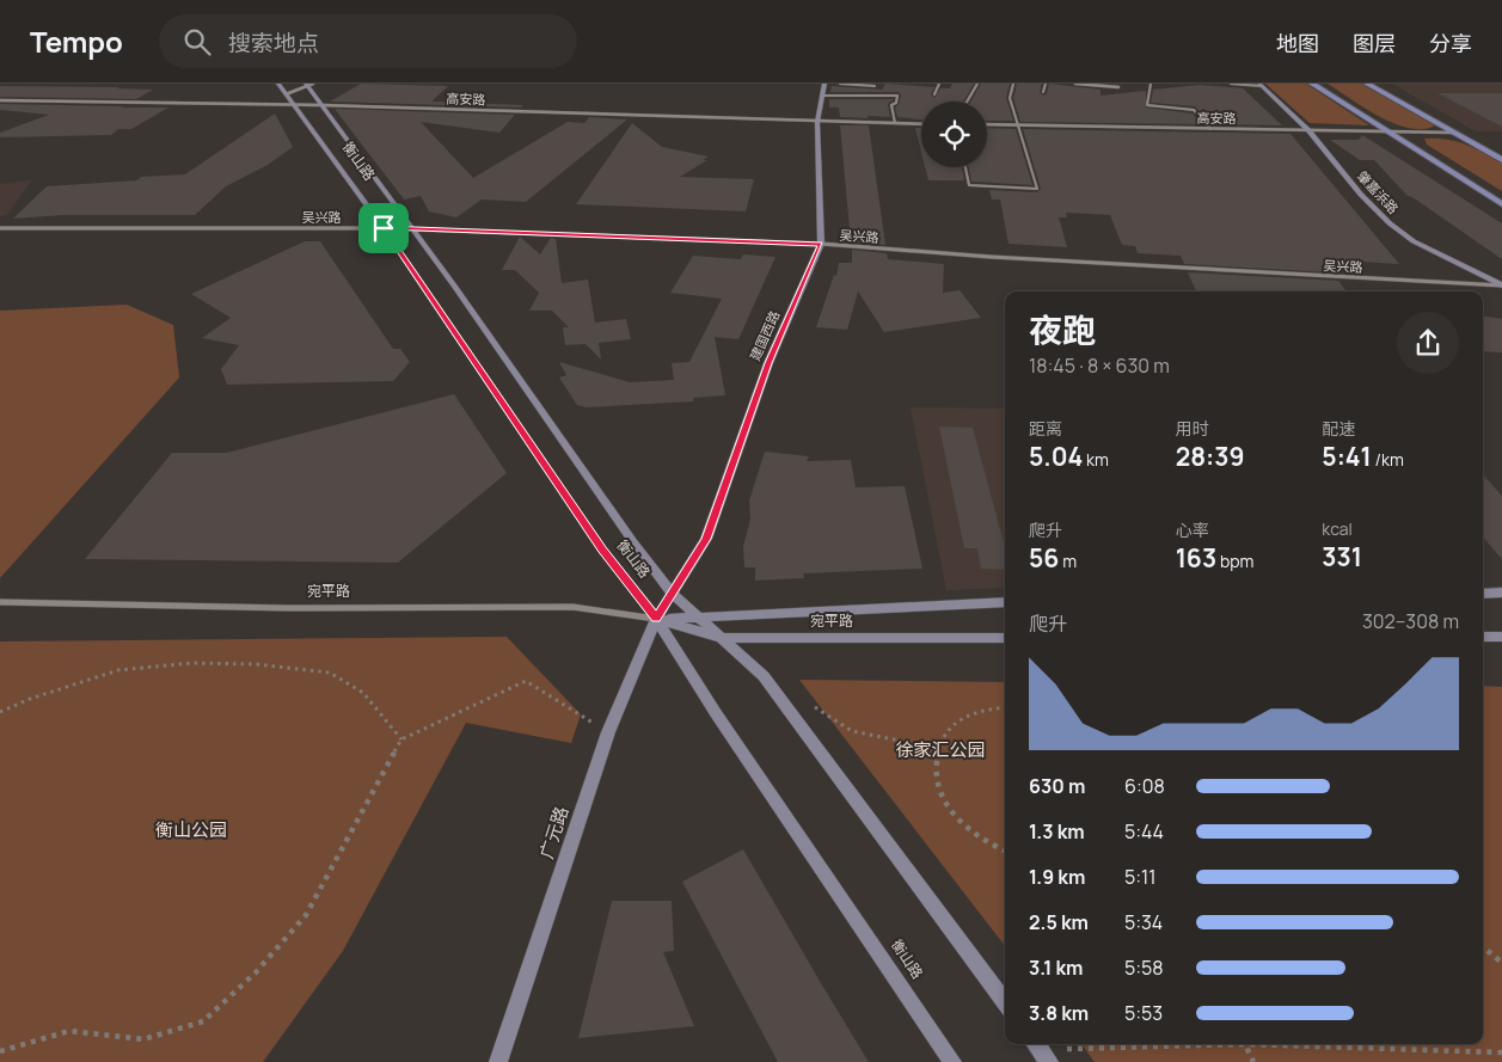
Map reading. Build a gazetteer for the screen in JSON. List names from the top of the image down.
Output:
{
  "streets": {
    "main road": [
      "衡山路",
      "肇嘉浜路",
      "建国西路",
      "宛平路",
      "广元路"
    ],
    "street": ["高安路", "吴兴路"]
  },
  "crossings": [
    ["高安路", "衡山路"],
    ["高安路", "肇嘉浜路"],
    ["高安路", "建国西路"],
    ["衡山路", "吴兴路"],
    ["衡山路", "建国西路"],
    ["衡山路", "宛平路"],
    ["衡山路", "广元路"],
    ["肇嘉浜路", "吴兴路"],
    ["吴兴路", "建国西路"],
    ["建国西路", "宛平路"],
    ["建国西路", "广元路"],
    ["宛平路", "广元路"]
  ],
  "parks": ["徐家汇公园", "衡山公园"],
  "page": {
    "header": "Tempo",
    "search": "搜索地点",
    "nav": ["地图", "图层", "分享"],
    "heading": ["夜跑", "18:45 · 8 × 630 m"],
    "stats": [
      ["距离", "5.04 km"],
      ["用时", "28:39"],
      ["配速", "5:41 /km"],
      ["爬升", "56 m"],
      ["心率", "163 bpm"],
      ["kcal", "331"]
    ],
    "chart": ["爬升", "302–308 m"],
    "list": [
      {
        "name": "630 m",
        "note": "6:08"
      },
      {
        "name": "1.3 km",
        "note": "5:44"
      },
      {
        "name": "1.9 km",
        "note": "5:11"
      },
      {
        "name": "2.5 km",
        "note": "5:34"
      },
      {
        "name": "3.1 km",
        "note": "5:58"
      },
      {
        "name": "3.8 km",
        "note": "5:53"
      }
    ]
  }
}
